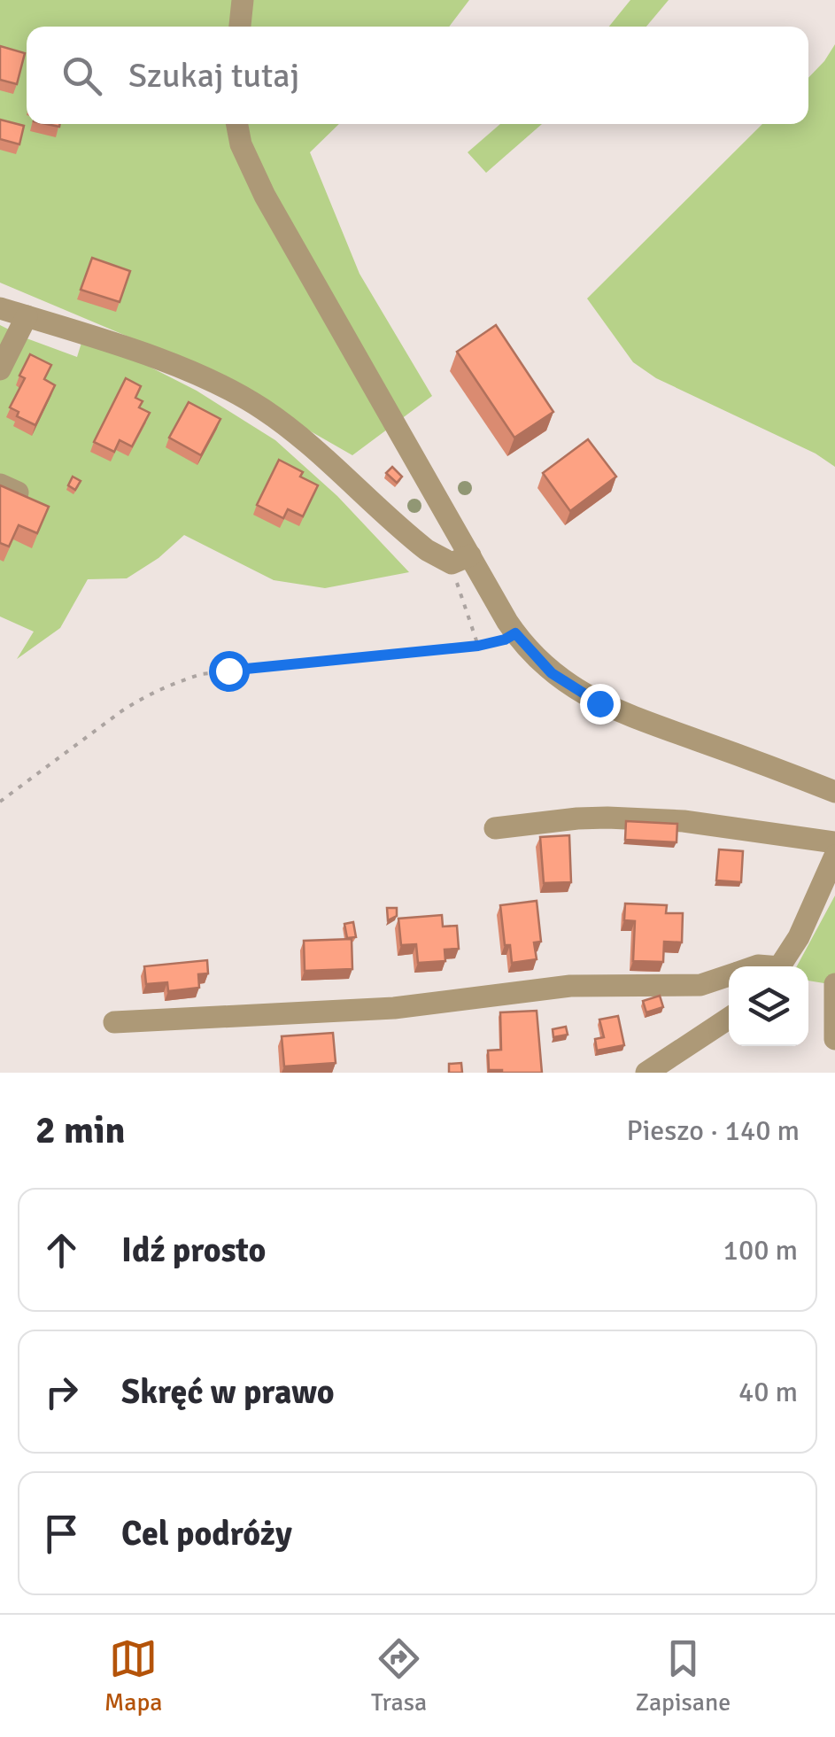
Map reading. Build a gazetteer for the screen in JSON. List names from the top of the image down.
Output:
{
  "page": {
    "search": "Szukaj tutaj",
    "heading": ["2 min", "Pieszo · 140 m"],
    "list": [
      ["Idź prosto", "100 m"],
      ["Skręć w prawo", "40 m"],
      "Cel podróży"
    ],
    "nav": ["Mapa", "Trasa", "Zapisane"]
  }
}
